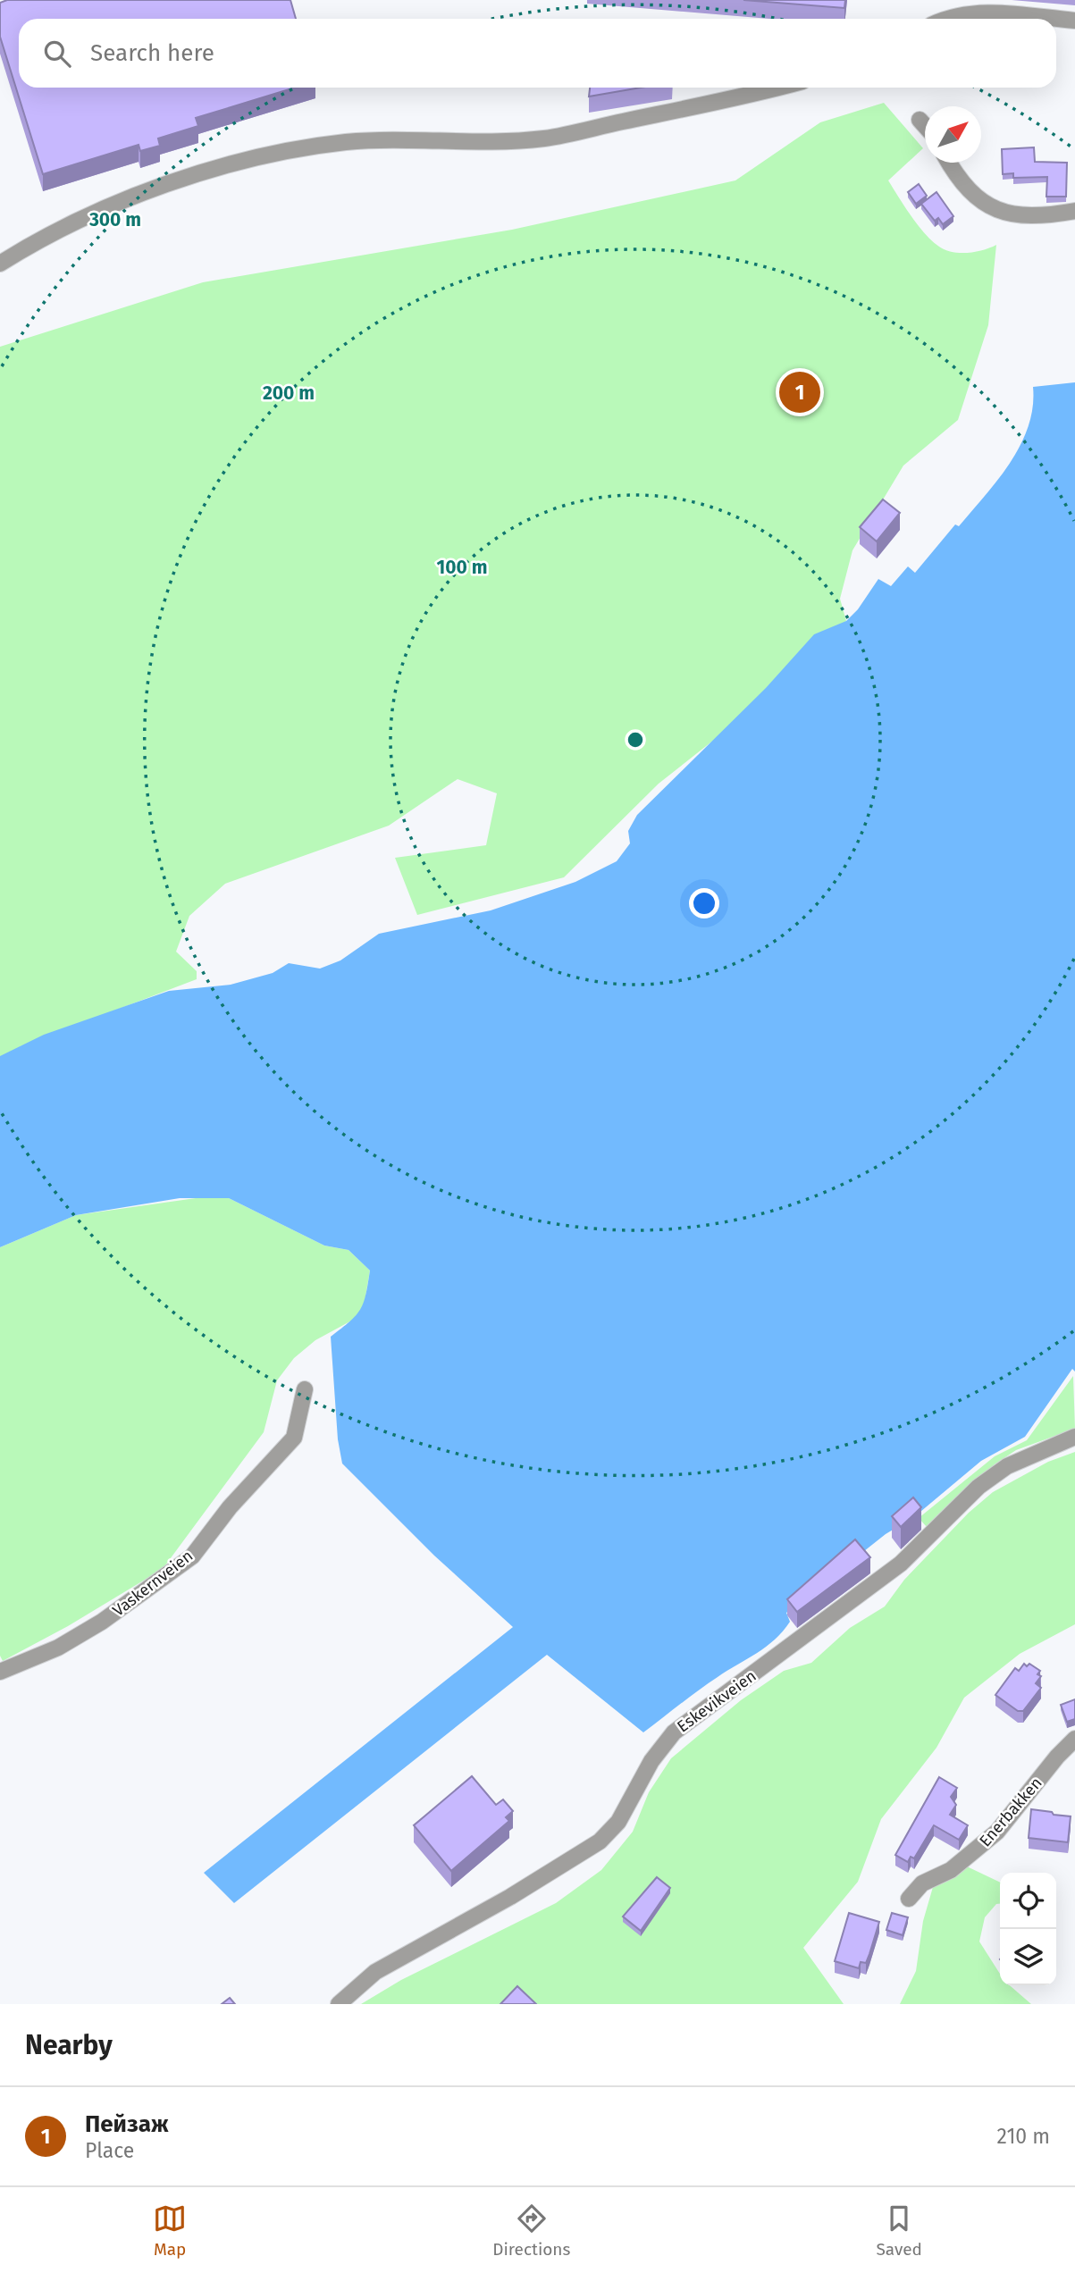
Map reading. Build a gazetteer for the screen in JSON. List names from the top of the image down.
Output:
{
  "streets": {
    "street": ["Vaskernveien", "Eskevikveien", "Enerbakken"]
  },
  "north": "top right",
  "page": {
    "search": "Search here",
    "pins": "1",
    "heading": "Nearby",
    "list": [
      {
        "mark": "1",
        "name": "Пейзаж",
        "note": "Place",
        "value": "210 m"
      }
    ],
    "nav": ["Map", "Directions", "Saved"]
  },
  "rings": ["300 m", "200 m", "100 m"]
}
